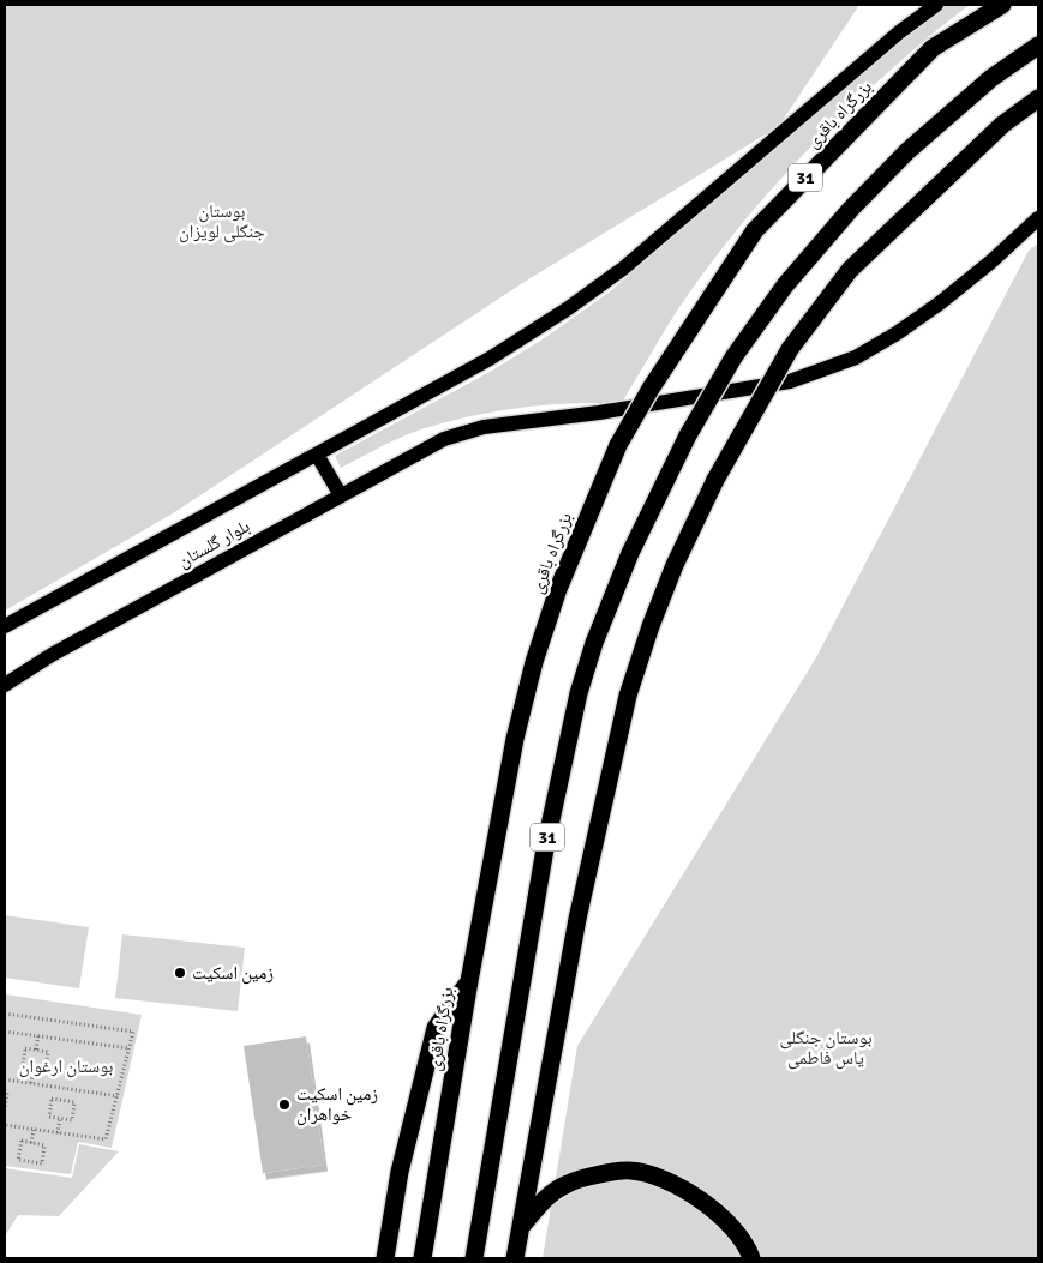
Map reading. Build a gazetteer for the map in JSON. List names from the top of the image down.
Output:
{
  "streets": {
    "highway": ["بزرگراه باقری", "31"],
    "main road": ["بلوار گلستان"]
  },
  "parks": ["بوستان جنگلی لویزان", "بوستان جنگلی یاس فاطمی", "بوستان ارغوان"],
  "places": ["زمین اسکیت", "زمین اسکیت خواهران"]
}
